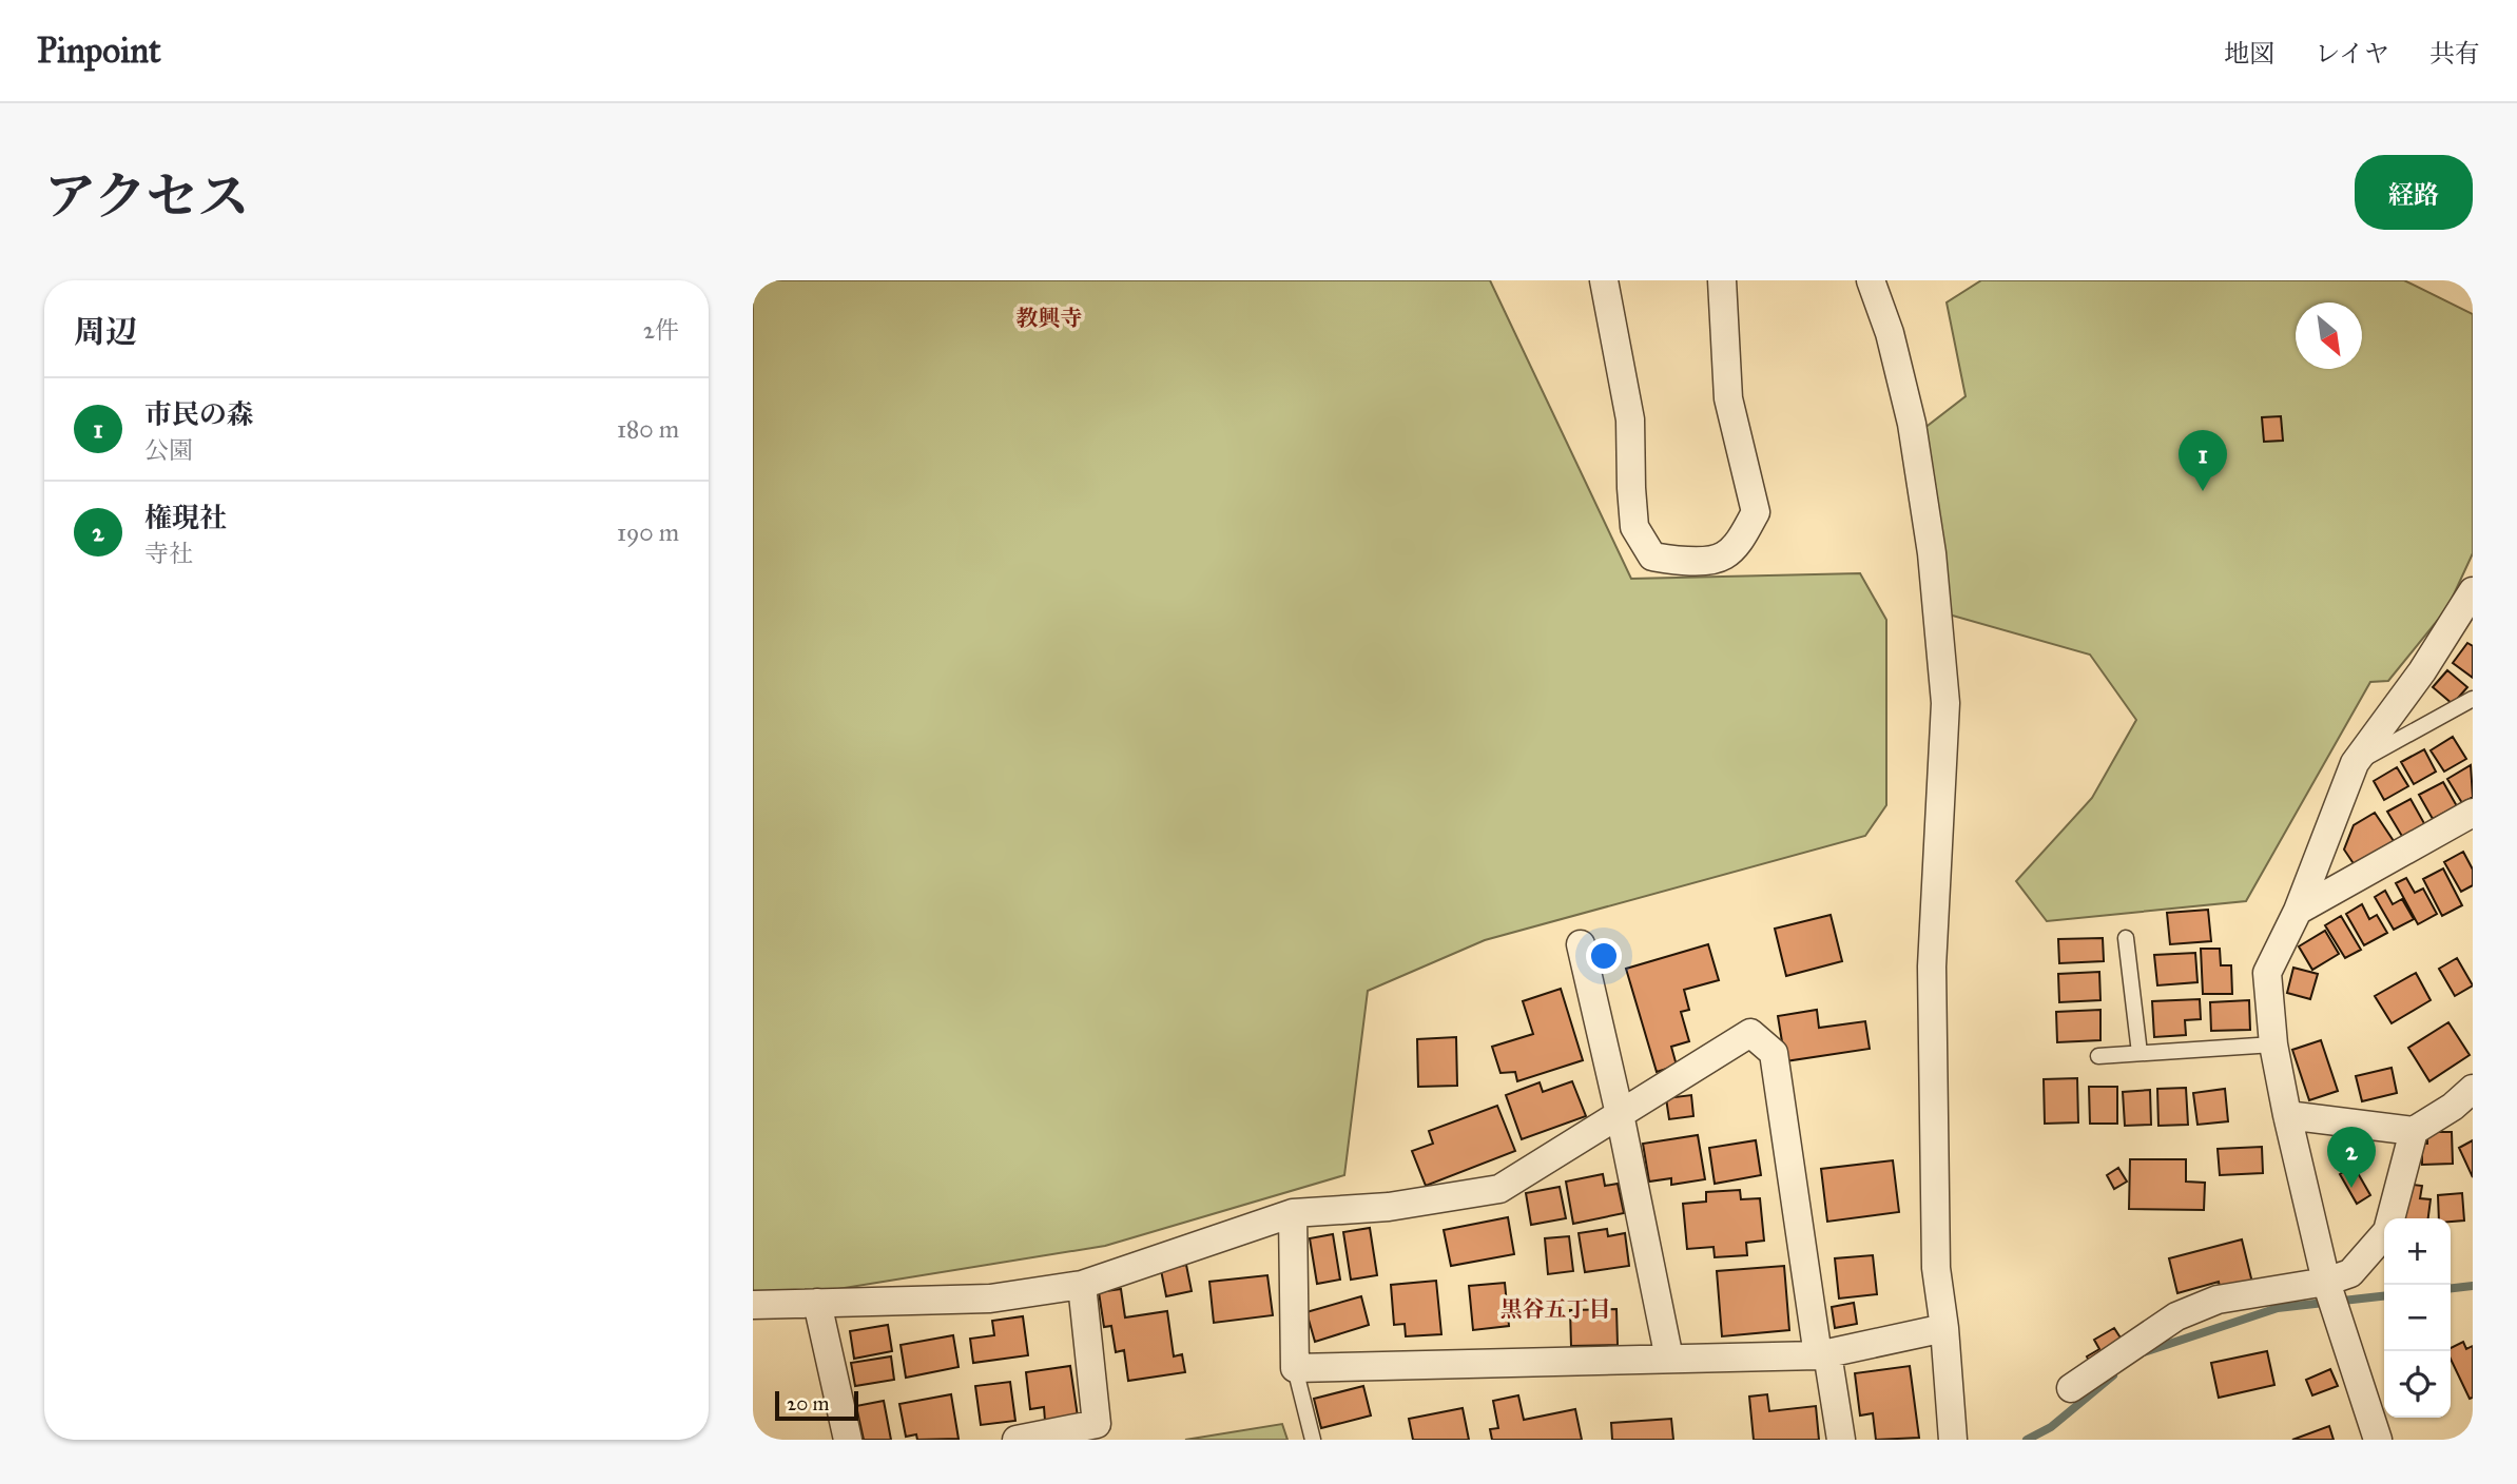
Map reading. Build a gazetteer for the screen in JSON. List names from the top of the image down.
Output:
{
  "districts": ["教興寺", "黒谷五丁目"],
  "scale_bar": "20 m",
  "north": "bottom right",
  "page": {
    "header": "Pinpoint",
    "nav": ["地図", "レイヤ", "共有"],
    "title": "アクセス",
    "buttons": "経路",
    "heading": ["周辺", "2件"],
    "list": [
      {
        "mark": "1",
        "name": "市民の森",
        "note": "公園",
        "value": "180 m"
      },
      {
        "mark": "2",
        "name": "権現社",
        "note": "寺社",
        "value": "190 m"
      }
    ],
    "pins": ["1", "2"],
    "map_buttons": ["+", "−"],
    "scale": "20 m"
  }
}
